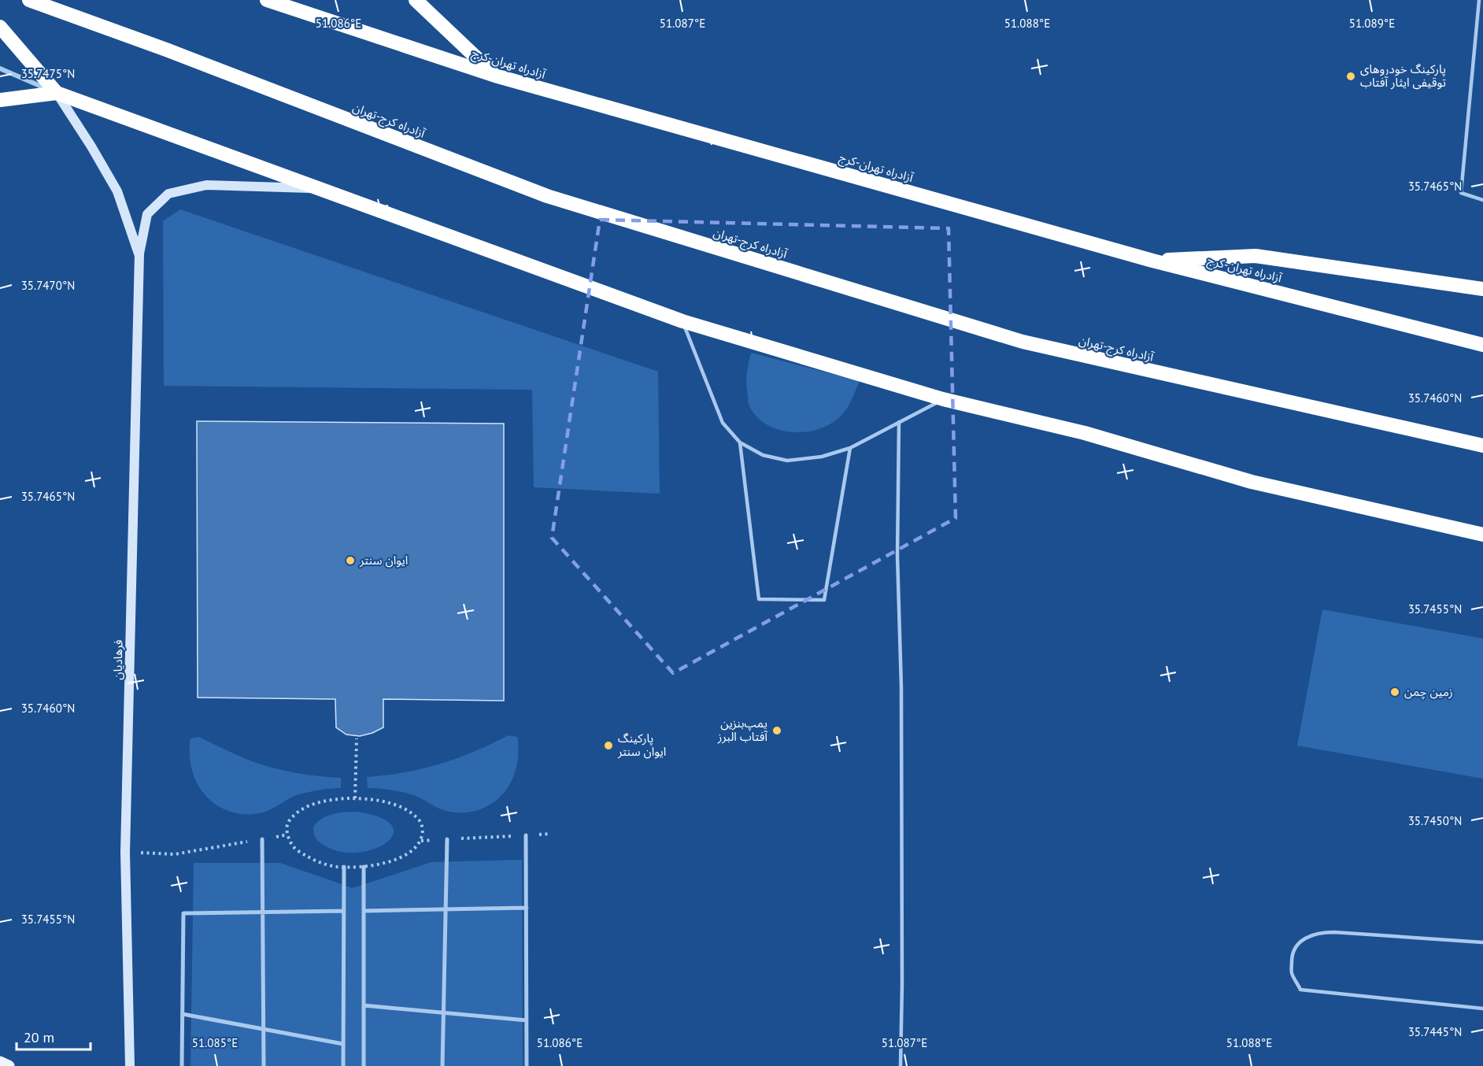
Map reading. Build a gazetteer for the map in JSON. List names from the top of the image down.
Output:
{
  "streets": {
    "highway": ["آزادراه تهران-کرج", "آزادراه کرج-تهران"],
    "main road": ["فرهادیان"]
  },
  "places": [
    "پارکینگ خودروهای توقیفی ایثار آفتاب",
    "ایوان سنتر",
    "زمین چمن",
    "پمپ‌بنزین آفتاب البرز",
    "پارکینگ ایوان سنتر"
  ],
  "scale_bar": "20 m",
  "coordinates": [
    "51.089°E",
    "51.086°E",
    "51.087°E",
    "51.088°E",
    "35.7475°N",
    "35.7465°N",
    "35.7470°N",
    "35.7460°N",
    "35.7455°N",
    "35.7450°N",
    "35.7445°N",
    "51.085°E"
  ]
}
